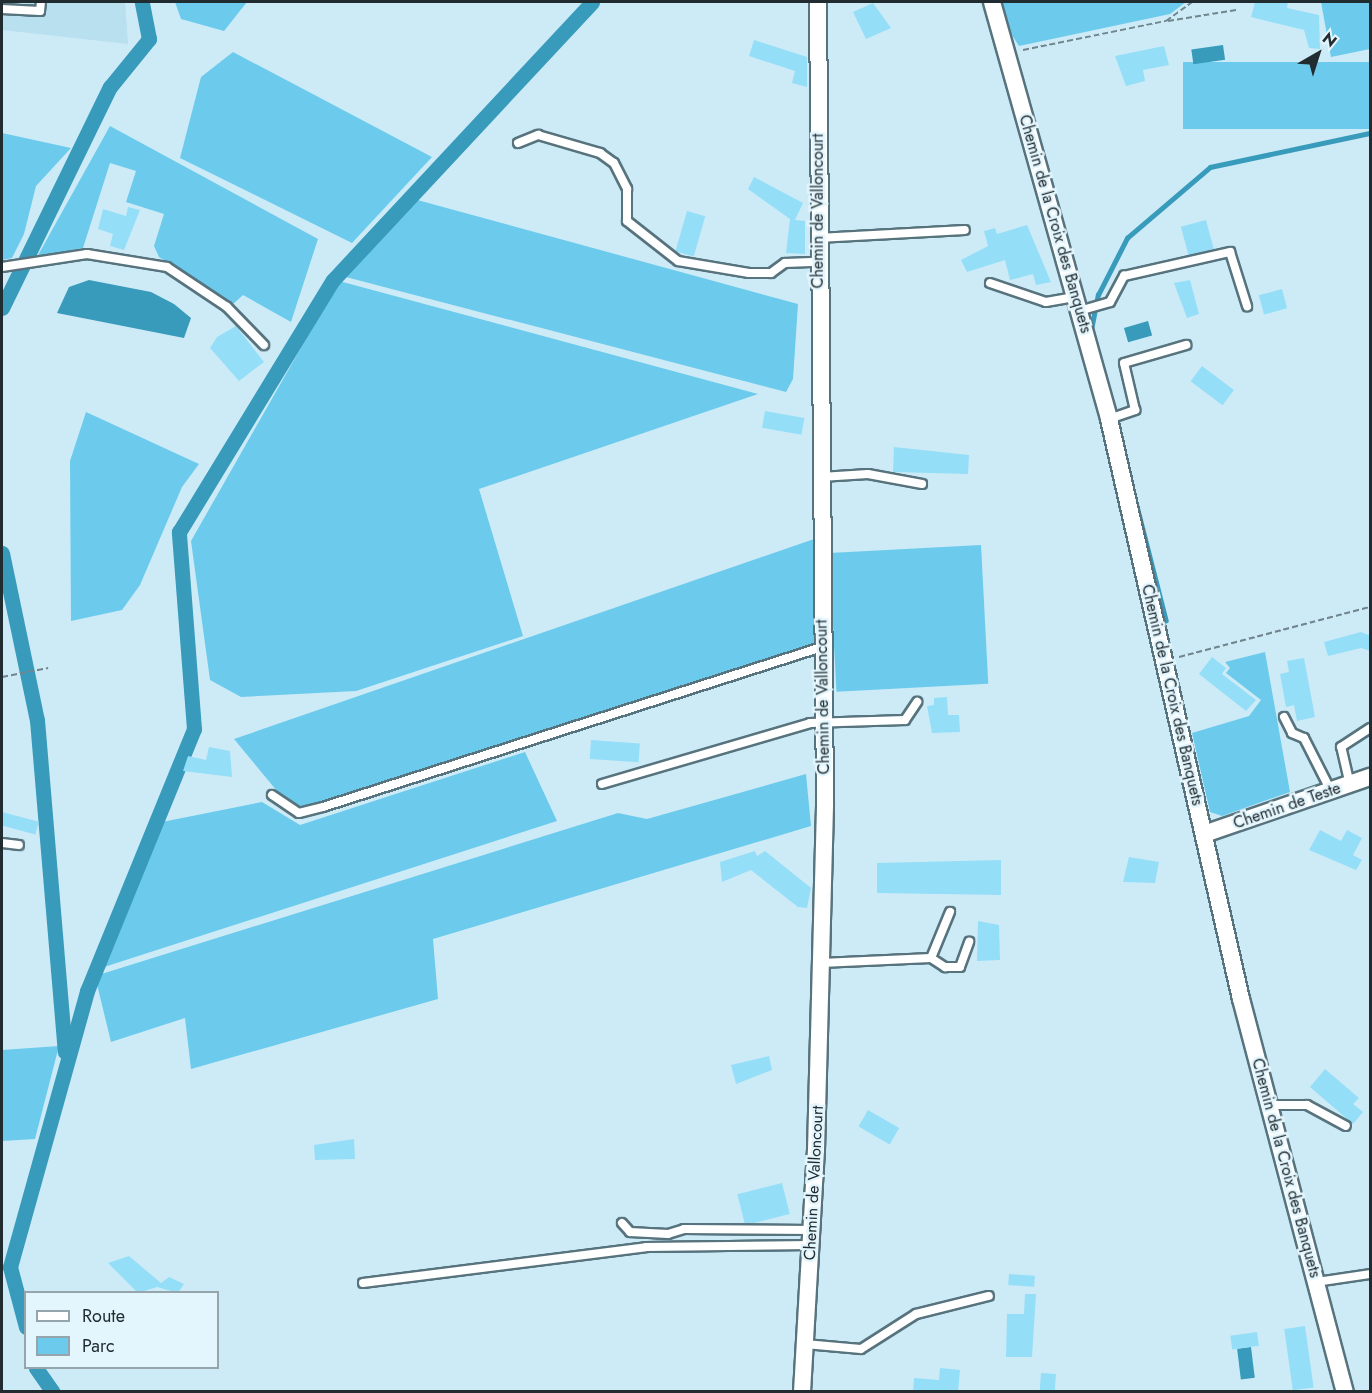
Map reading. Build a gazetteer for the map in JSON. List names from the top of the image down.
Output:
{
  "streets": {
    "street": ["Chemin de Valloncourt", "Chemin de la Croix des Banquets", "Chemin de Teste"]
  },
  "crossings": [
    ["Chemin de la Croix des Banquets", "Chemin de Teste"]
  ],
  "legend": ["Route", "Parc"],
  "north": "top right"
}
